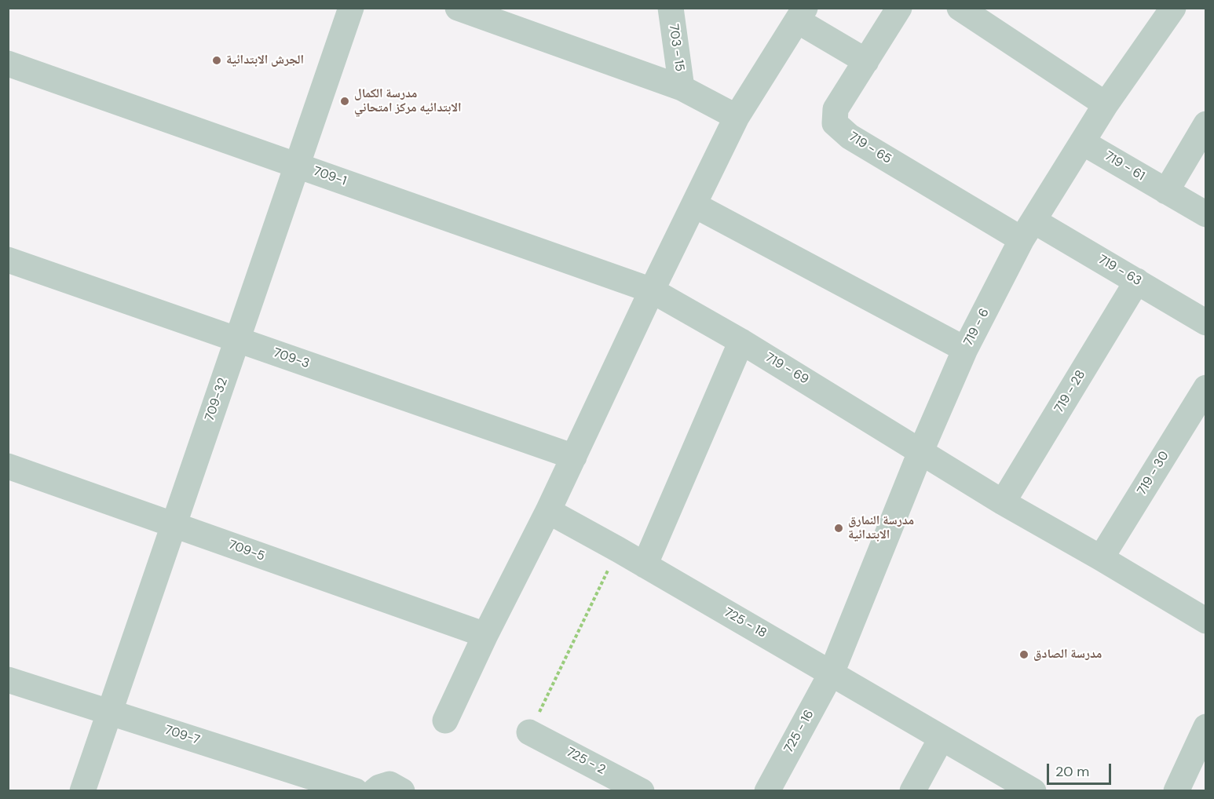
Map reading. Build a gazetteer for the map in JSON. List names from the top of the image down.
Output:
{
  "streets": {
    "street": [
      "703 - 15",
      "719 - 65",
      "719 - 61",
      "709-1",
      "719 - 63",
      "719 - 6",
      "709-3",
      "719 - 69",
      "719 - 28",
      "709-32",
      "719 - 30",
      "709-5",
      "725 - 18",
      "725 - 16",
      "709-7",
      "725 - 2"
    ]
  },
  "crossings": [
    ["719 - 65", "719 - 63"],
    ["719 - 65", "719 - 6"],
    ["719 - 61", "719 - 6"],
    ["709-1", "719 - 69"],
    ["709-1", "709-32"],
    ["719 - 63", "719 - 6"],
    ["719 - 63", "719 - 28"],
    ["719 - 6", "719 - 69"],
    ["719 - 6", "725 - 18"],
    ["719 - 6", "725 - 16"],
    ["709-3", "709-32"],
    ["719 - 69", "719 - 28"],
    ["719 - 69", "719 - 30"],
    ["709-32", "709-5"],
    ["709-32", "709-7"],
    ["725 - 18", "725 - 16"]
  ],
  "places": [
    "الجرش الابتدائية",
    "مدرسة الكمال الابتدائيه مركز امتحاني",
    "مدرسة النمارق الابتدائية",
    "مدرسة الصادق"
  ],
  "scale_bar": "20 m"
}
